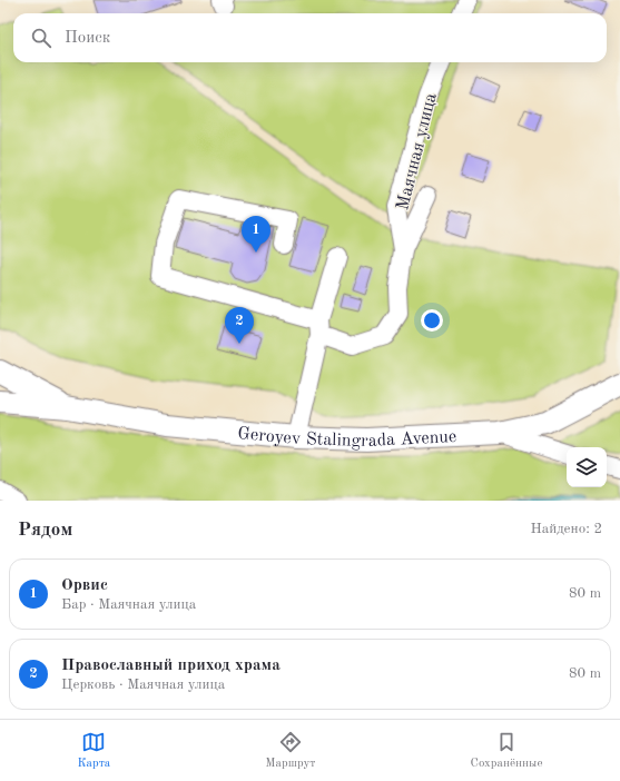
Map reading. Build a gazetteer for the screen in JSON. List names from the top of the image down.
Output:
{
  "streets": {
    "main road": ["Geroyev Stalingrada Avenue"],
    "street": ["Маячная улица"]
  },
  "page": {
    "search": "Поиск",
    "pins": ["1", "2"],
    "heading": ["Рядом", "Найдено: 2"],
    "list": [
      {
        "mark": "1",
        "name": "Орвис",
        "note": "Бар · Маячная улица",
        "value": "80 m"
      },
      {
        "mark": "2",
        "name": "Православный приход храма",
        "note": "Церковь · Маячная улица",
        "value": "80 m"
      }
    ],
    "nav": ["Карта", "Маршрут", "Сохранённые"]
  }
}
